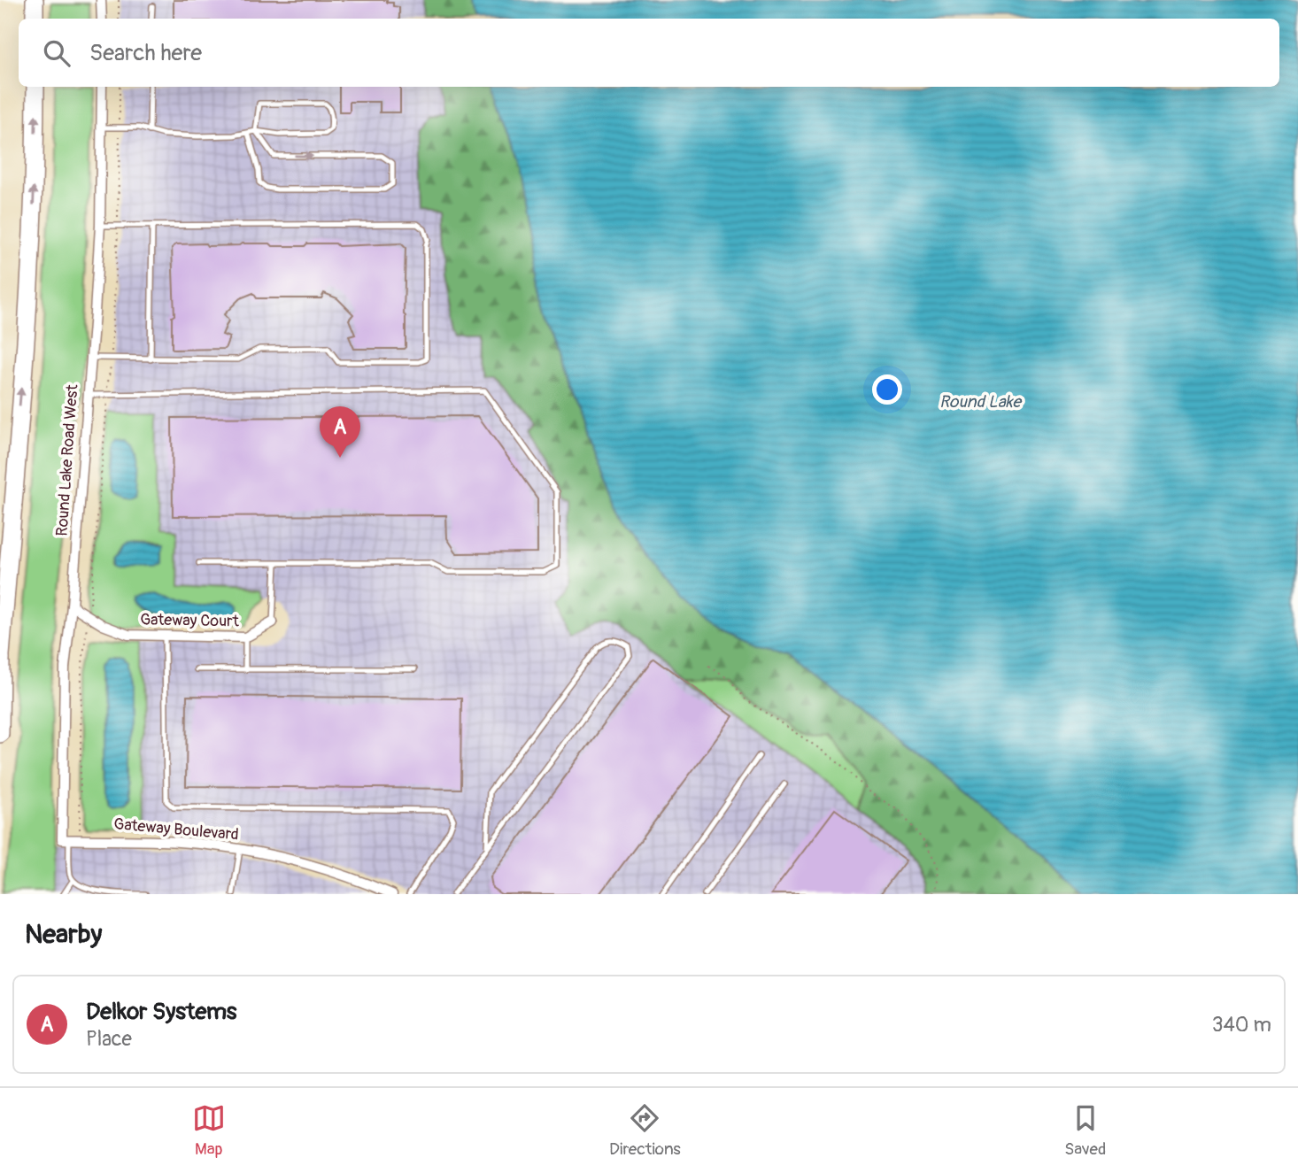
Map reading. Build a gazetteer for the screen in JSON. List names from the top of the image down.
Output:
{
  "streets": {
    "street": ["Round Lake Road West", "Gateway Court", "Gateway Boulevard"]
  },
  "crossings": [
    ["Round Lake Road West", "Gateway Court"],
    ["Round Lake Road West", "Gateway Boulevard"]
  ],
  "water": ["Round Lake"],
  "page": {
    "search": "Search here",
    "pins": "A",
    "heading": "Nearby",
    "list": [
      {
        "mark": "A",
        "name": "Delkor Systems",
        "note": "Place",
        "value": "340 m"
      }
    ],
    "nav": ["Map", "Directions", "Saved"]
  }
}
